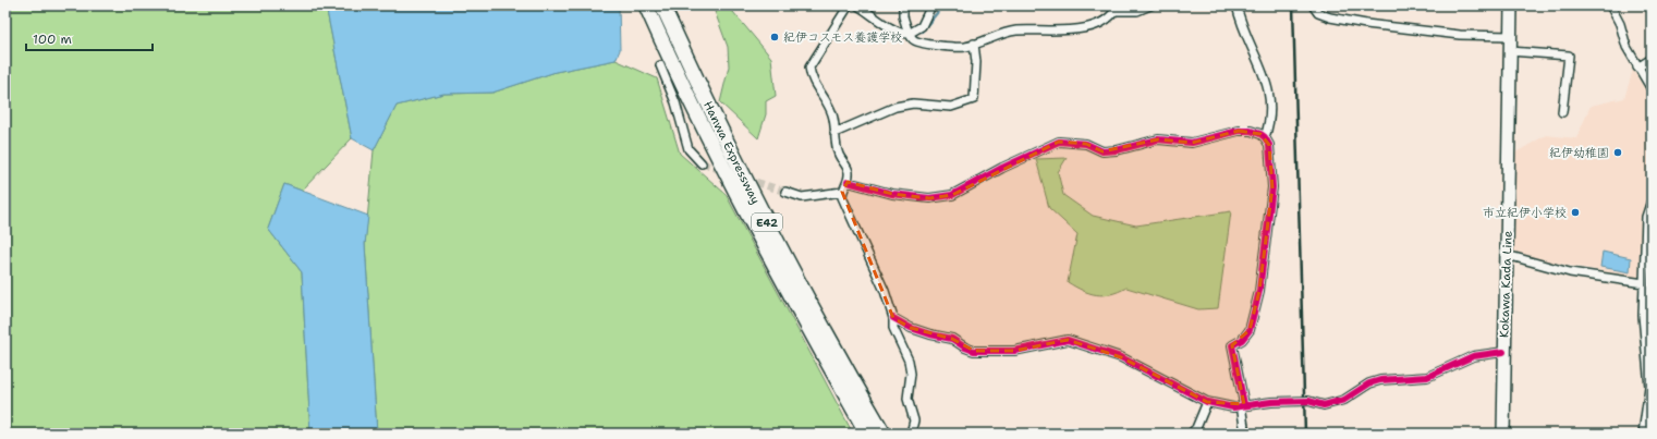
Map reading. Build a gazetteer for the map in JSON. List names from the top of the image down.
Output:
{
  "streets": {
    "highway": ["Hanwa Expressway", "E42"],
    "main road": ["Kokawa Kada Line"]
  },
  "places": ["紀伊コスモス養護学校", "紀伊幼稚園", "市立紀伊小学校"],
  "scale_bar": "100 m"
}
